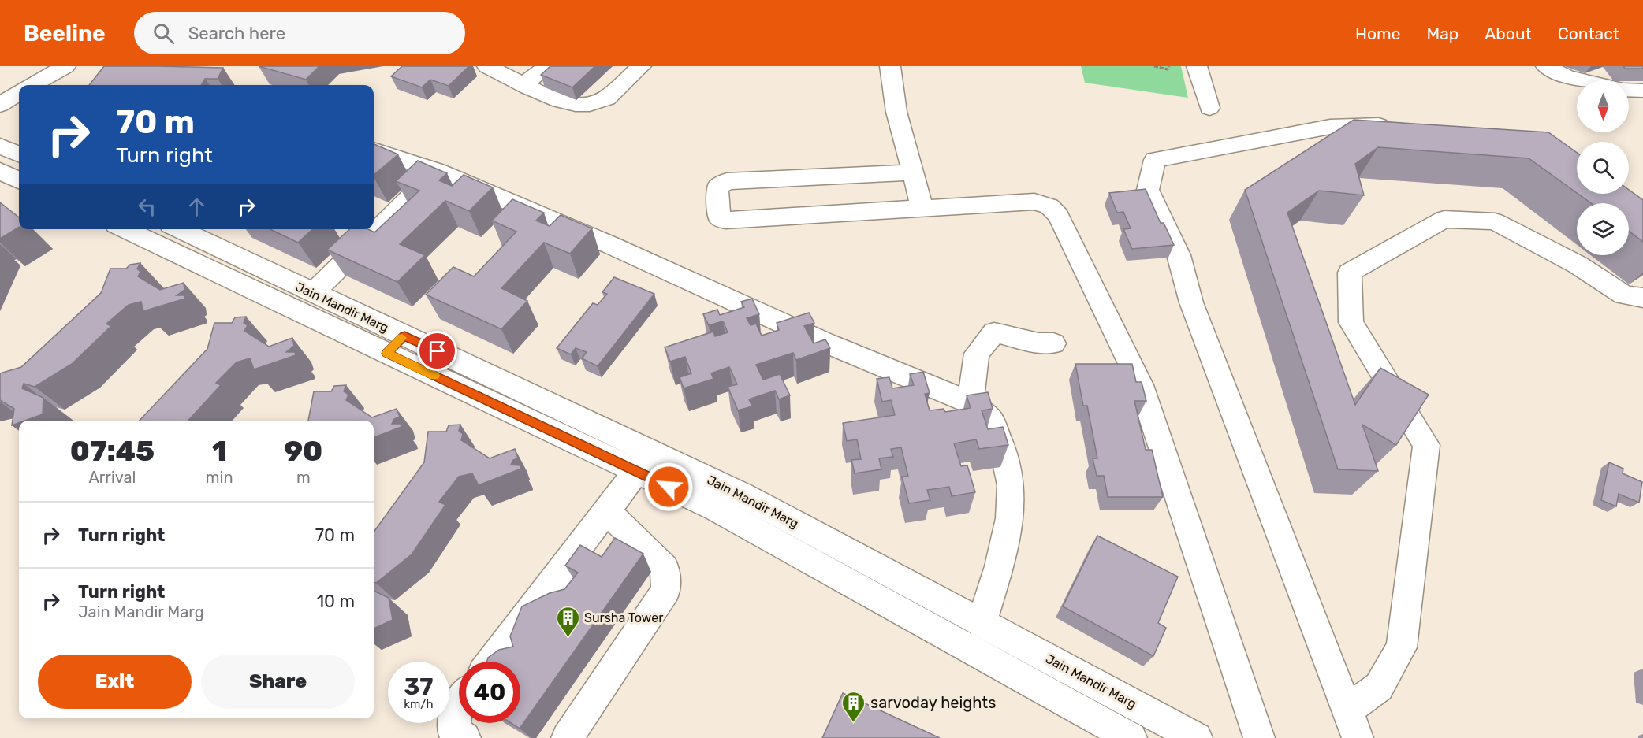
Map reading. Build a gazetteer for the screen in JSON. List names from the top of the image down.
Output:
{
  "streets": {
    "street": ["Jain Mandir Marg"]
  },
  "places": {
    "building": ["Sursha Tower", "sarvoday heights"]
  },
  "north": "bottom",
  "page": {
    "header": "Beeline",
    "search": "Search here",
    "nav": [
      "Home",
      "Map",
      "About",
      "Contact"
    ],
    "turn": ["70 m", "Turn right"],
    "eta": [
      "07:45",
      "Arrival",
      "1",
      "min",
      "90",
      "m"
    ],
    "list": [
      {
        "name": "Turn right",
        "value": "70 m"
      },
      {
        "name": "Turn right",
        "note": "Jain Mandir Marg",
        "value": "10 m"
      }
    ],
    "buttons": ["Exit", "Share"],
    "speed": "37 km/h",
    "limit": "40"
  }
}
